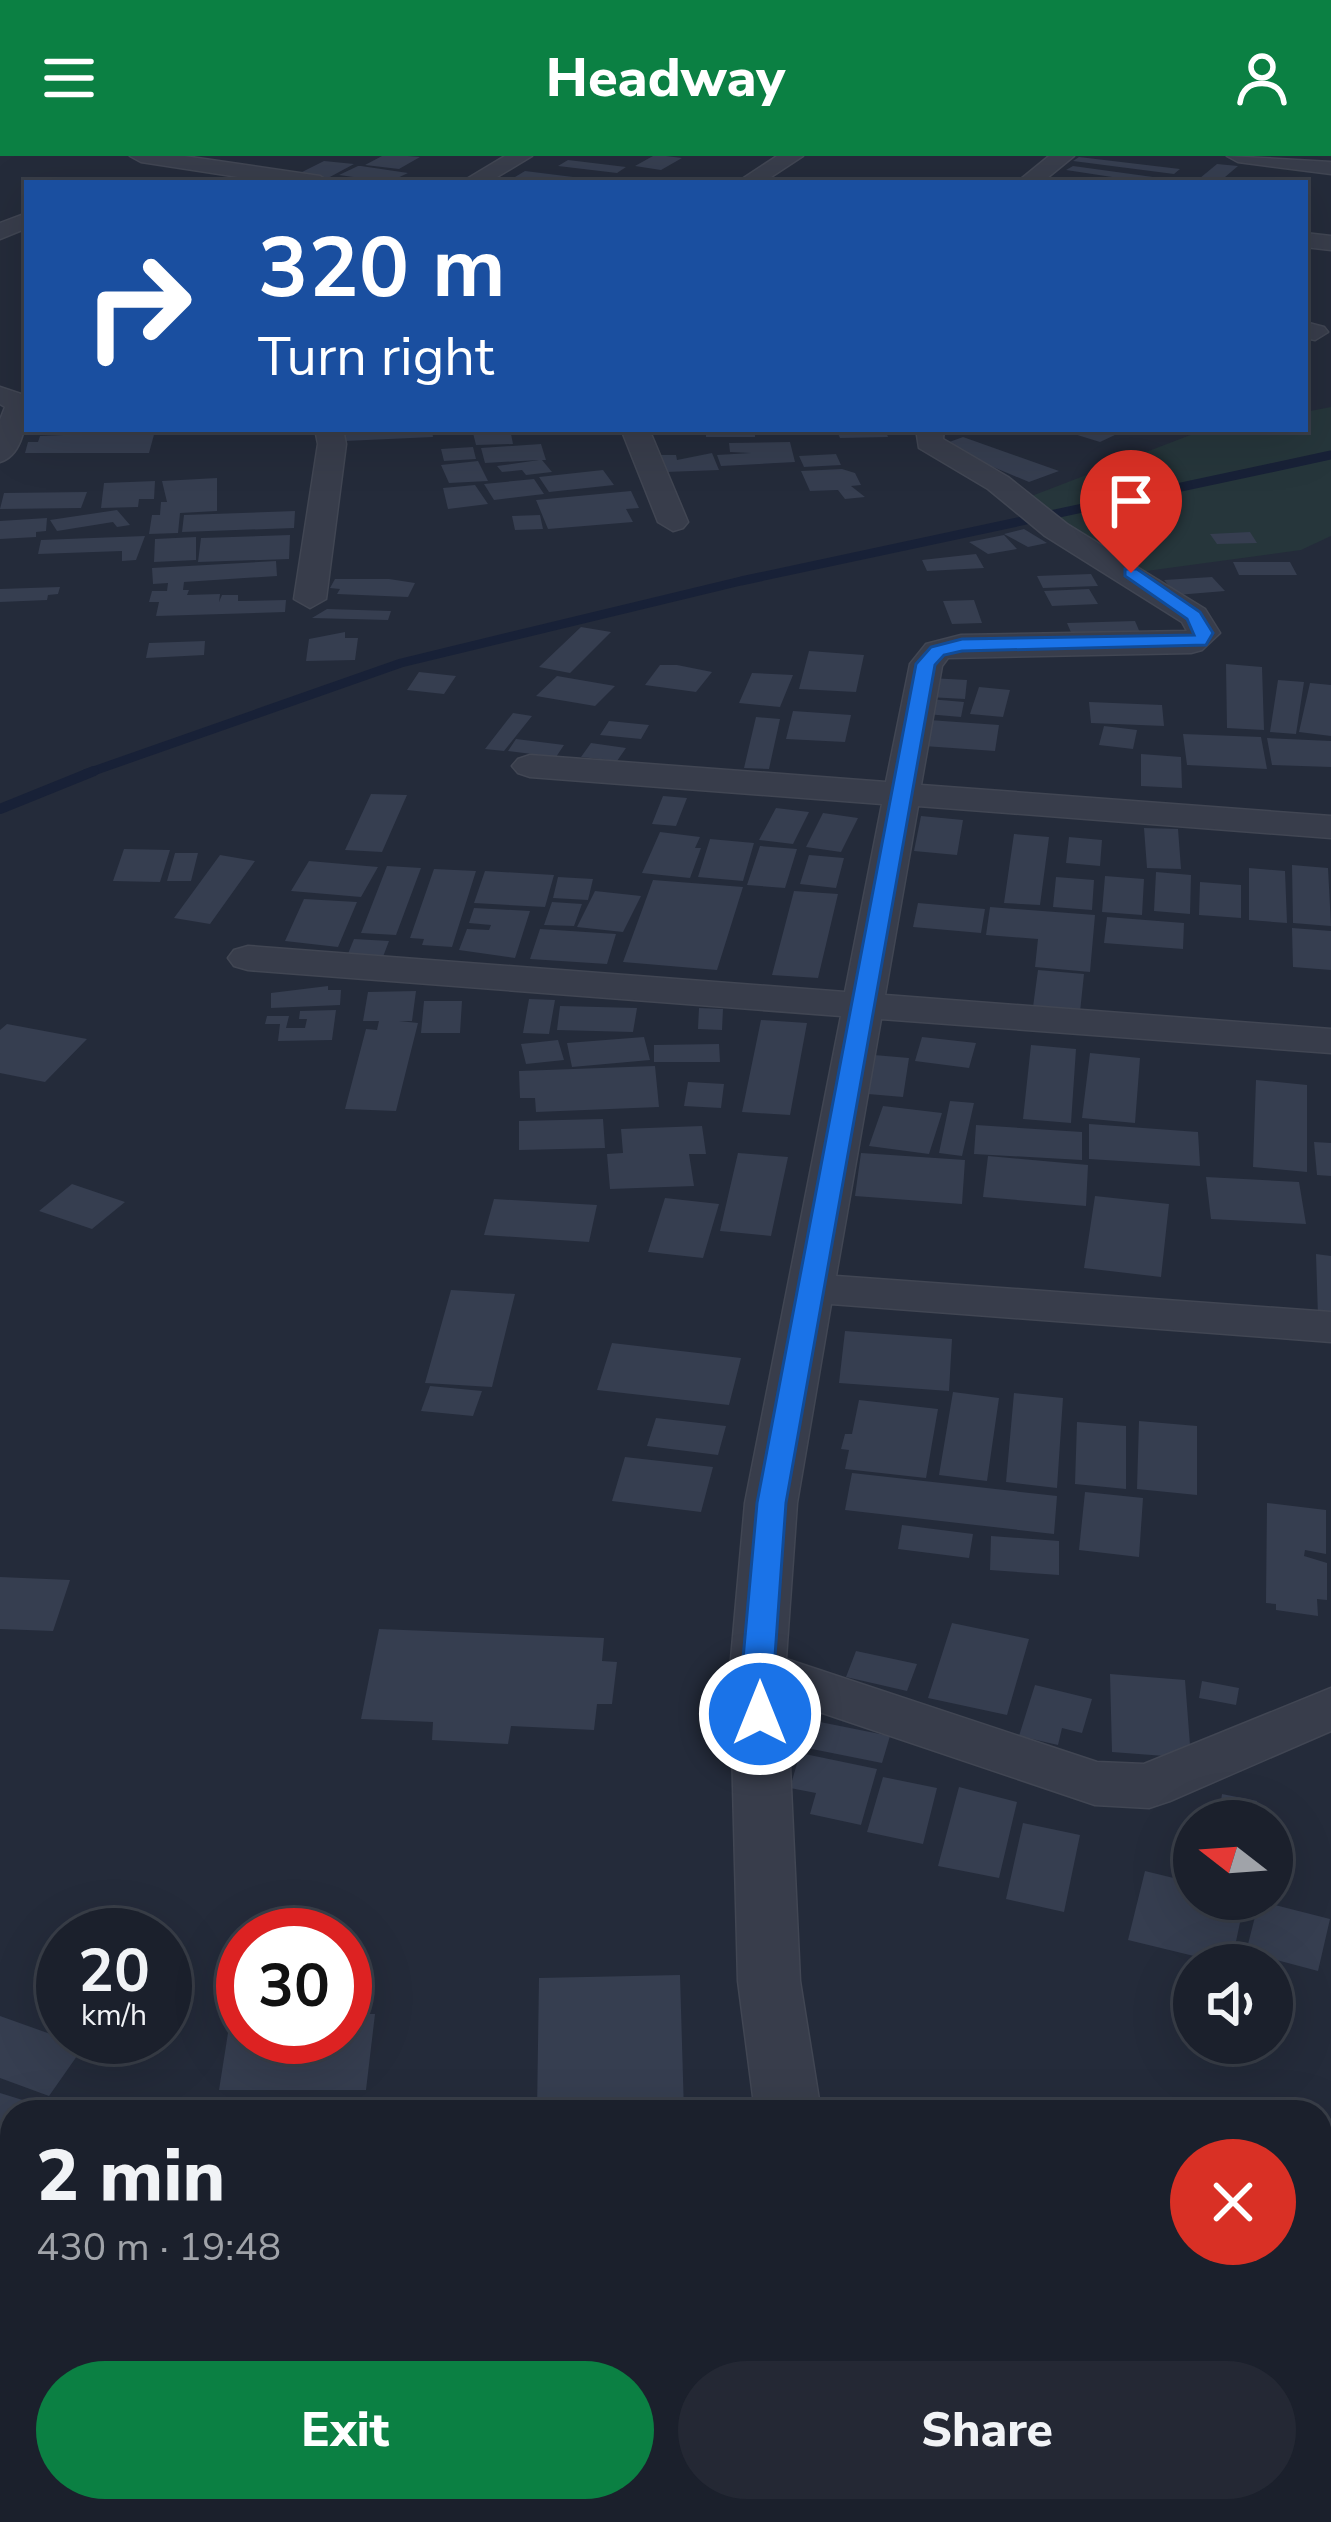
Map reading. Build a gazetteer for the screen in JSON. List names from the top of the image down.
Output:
{
  "north": "left",
  "page": {
    "header": "Headway",
    "turn": ["320 m", "Turn right"],
    "speed": "20 km/h",
    "limit": "30",
    "heading": ["2 min", "430 m · 19:48"],
    "buttons": ["Exit", "Share"]
  }
}
